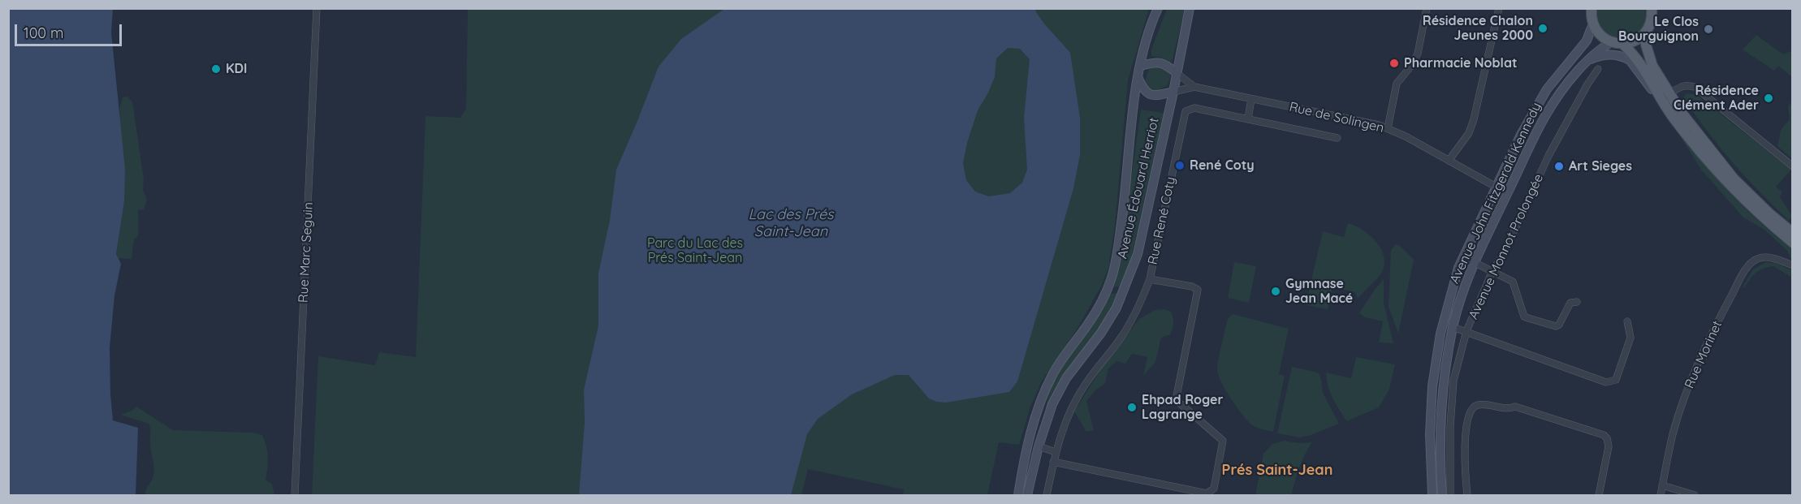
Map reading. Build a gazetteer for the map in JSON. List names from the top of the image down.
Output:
{
  "streets": {
    "main road": ["Avenue Édouard Herriot", "Avenue John Fitzgerald Kennedy"],
    "street": [
      "Rue de Solingen",
      "Rue René Coty",
      "Avenue Monnot Prolongée",
      "Rue Marc Seguin",
      "Rue Morinet"
    ]
  },
  "crossings": [
    ["Rue de Solingen", "Avenue Édouard Herriot"],
    ["Rue de Solingen", "Avenue John Fitzgerald Kennedy"]
  ],
  "districts": ["Prés Saint-Jean"],
  "water": ["Lac des Prés Saint-Jean"],
  "parks": ["Parc du Lac des Prés Saint-Jean"],
  "places": [
    "Résidence Chalon Jeunes 2000",
    "Le Clos Bourguignon",
    "Pharmacie Noblat",
    "KDI",
    "Résidence Clément Ader",
    "René Coty",
    "Art Sieges",
    "Gymnase Jean Macé",
    "Ehpad Roger Lagrange"
  ],
  "scale_bar": "100 m"
}
